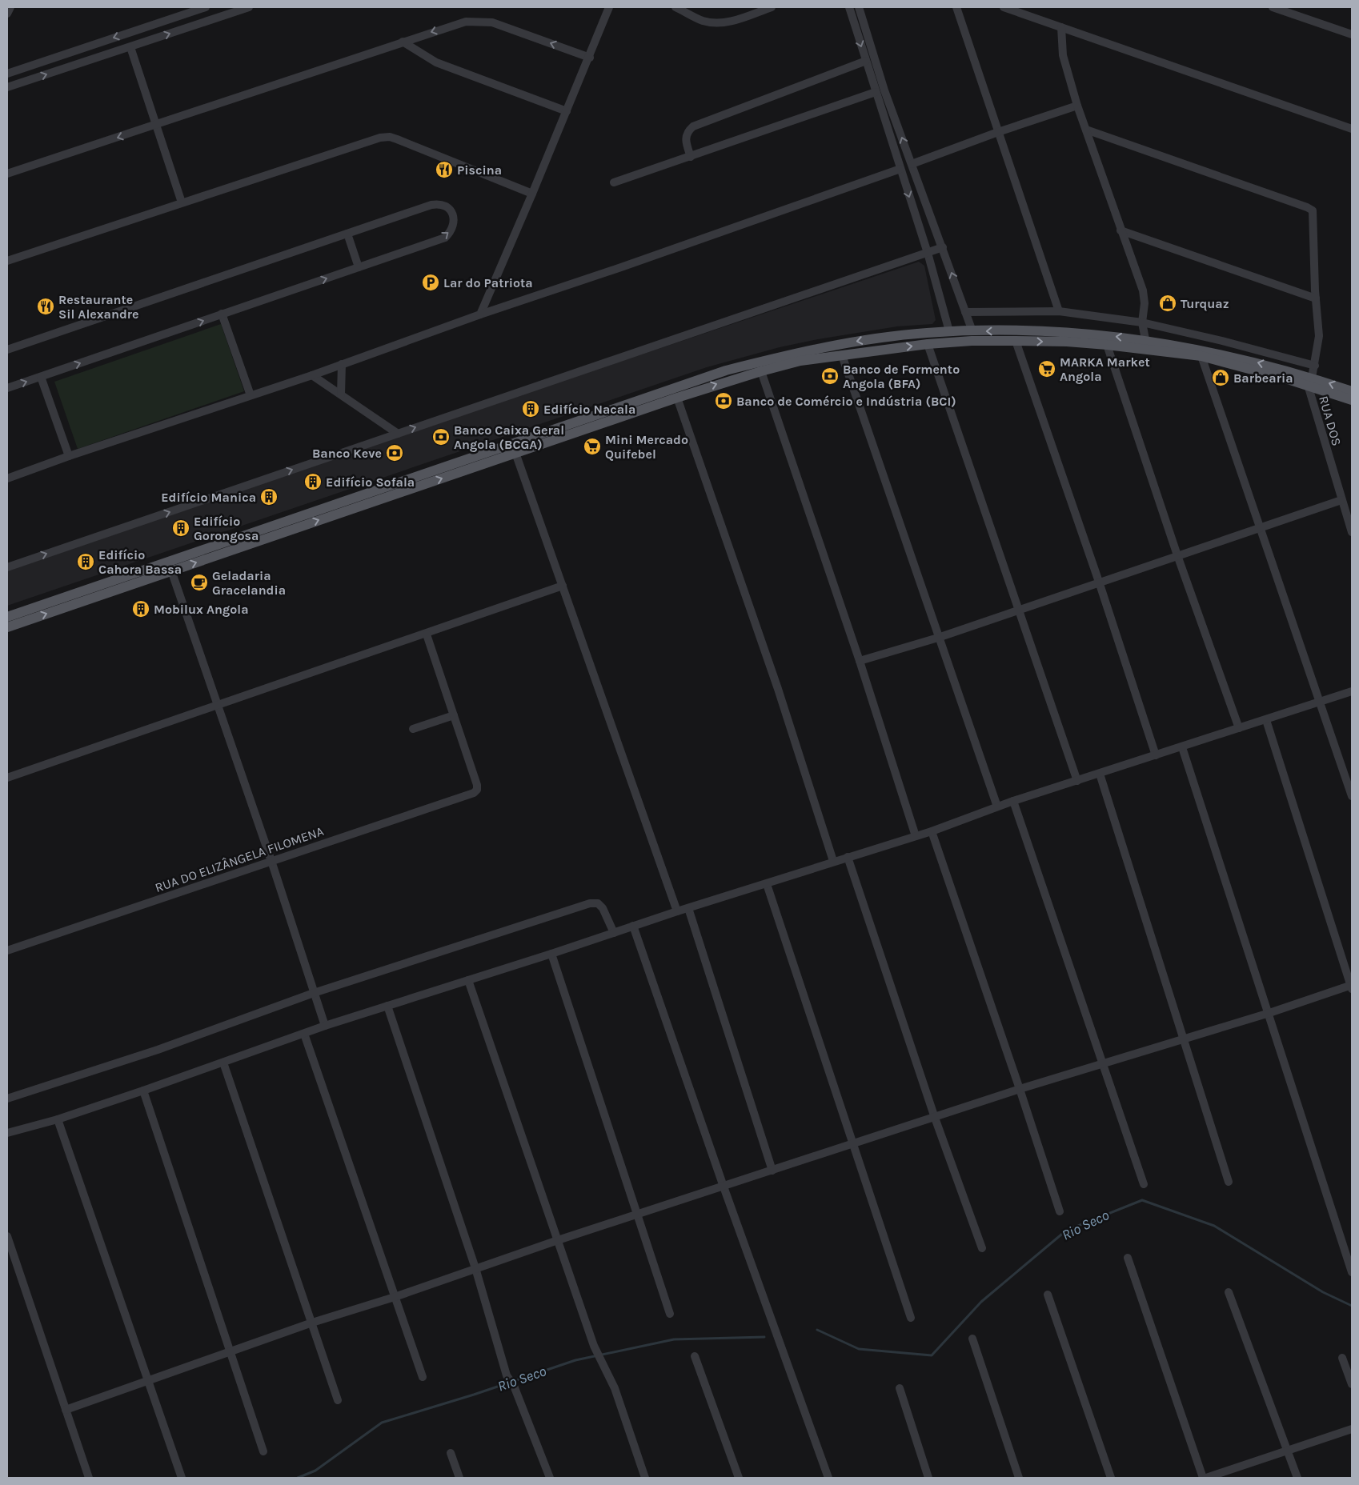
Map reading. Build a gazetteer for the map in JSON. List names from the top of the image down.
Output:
{
  "streets": {
    "street": ["RUA DOS", "RUA DO ELIZÂNGELA FILOMENA"]
  },
  "water": ["Rio Seco"],
  "places": {
    "restaurant": ["Piscina", "Restaurante Sil Alexandre"],
    "parking": ["Lar do Patriota"],
    "shop": ["Turquaz", "Barbearia"],
    "supermarket": ["MARKA Market Angola", "Mini Mercado Quifebel"],
    "bank": [
      "Banco de Formento Angola (BFA)",
      "Banco de Comércio e Indústria (BCI)",
      "Banco Caixa Geral Angola (BCGA)",
      "Banco Keve"
    ],
    "building": [
      "Edifício Nacala",
      "Edifício Sofala",
      "Edifício Manica",
      "Edifício Gorongosa",
      "Edifício Cahora Bassa",
      "Mobilux Angola"
    ],
    "cafe": ["Geladaria Gracelandia"]
  }
}
